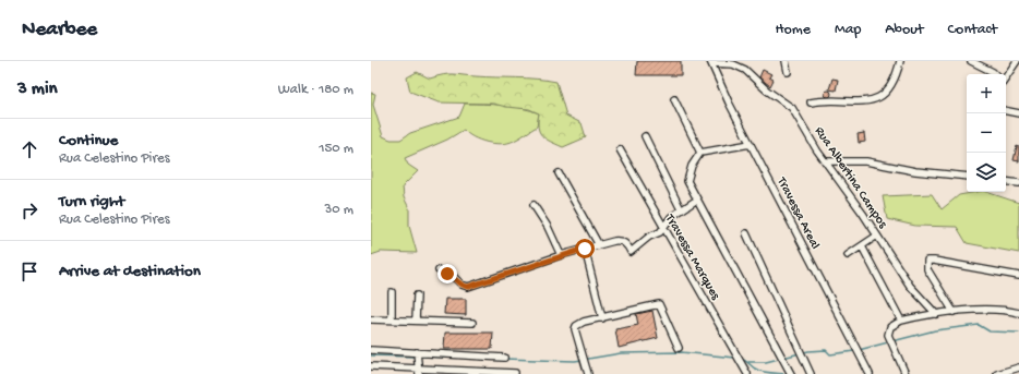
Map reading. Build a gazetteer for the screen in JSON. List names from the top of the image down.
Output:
{
  "streets": {
    "street": ["Rua Albertina Campos", "Travessa Areal", "Travessa Marques"]
  },
  "crossings": [
    ["Rua Albertina Campos", "Travessa Areal"]
  ],
  "page": {
    "header": "Nearbee",
    "nav": [
      "Home",
      "Map",
      "About",
      "Contact"
    ],
    "heading": ["3 min", "Walk · 180 m"],
    "map_buttons": ["+", "−"],
    "list": [
      ["Continue", "Rua Celestino Pires", "150 m"],
      ["Turn right", "Rua Celestino Pires", "30 m"],
      "Arrive at destination"
    ]
  }
}
